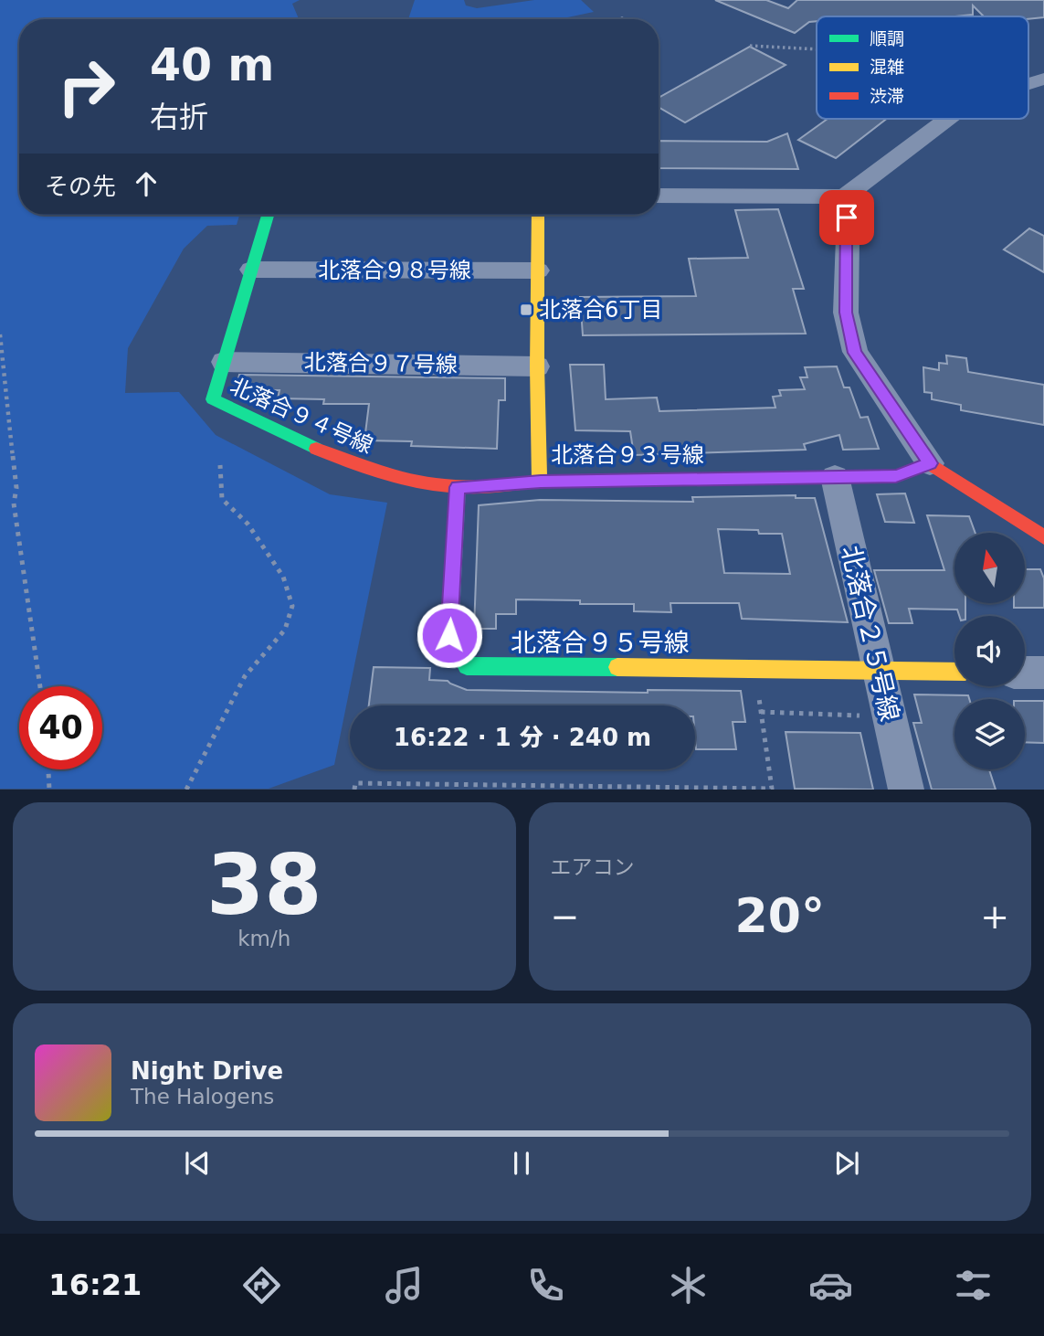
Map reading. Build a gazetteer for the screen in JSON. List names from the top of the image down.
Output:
{
  "streets": {
    "street": [
      "北落合９８号線",
      "北落合９７号線",
      "北落合９４号線",
      "北落合９３号線",
      "北落合２５号線",
      "北落合９５号線"
    ]
  },
  "crossings": [
    ["北落合９８号線", "北落合９４号線"],
    ["北落合９８号線", "北落合９３号線"],
    ["北落合９７号線", "北落合９４号線"],
    ["北落合９７号線", "北落合９３号線"],
    ["北落合９４号線", "北落合９５号線"],
    ["北落合９３号線", "北落合２５号線"],
    ["北落合２５号線", "北落合９５号線"]
  ],
  "places": {
    "transit": ["北落合6丁目"]
  },
  "legend": ["順調", "混雑", "渋滞"],
  "north": "top",
  "page": {
    "turn": ["40 m", "右折"],
    "then": "その先",
    "limit": "40",
    "trip": "16:22 · 1 分 · 240 m",
    "tile": [
      ["38", "km/h"],
      "エアコン"
    ],
    "heat": ["−", "20°", "+"],
    "song": ["Night Drive", "The Halogens"],
    "tabs": "16:21"
  }
}
